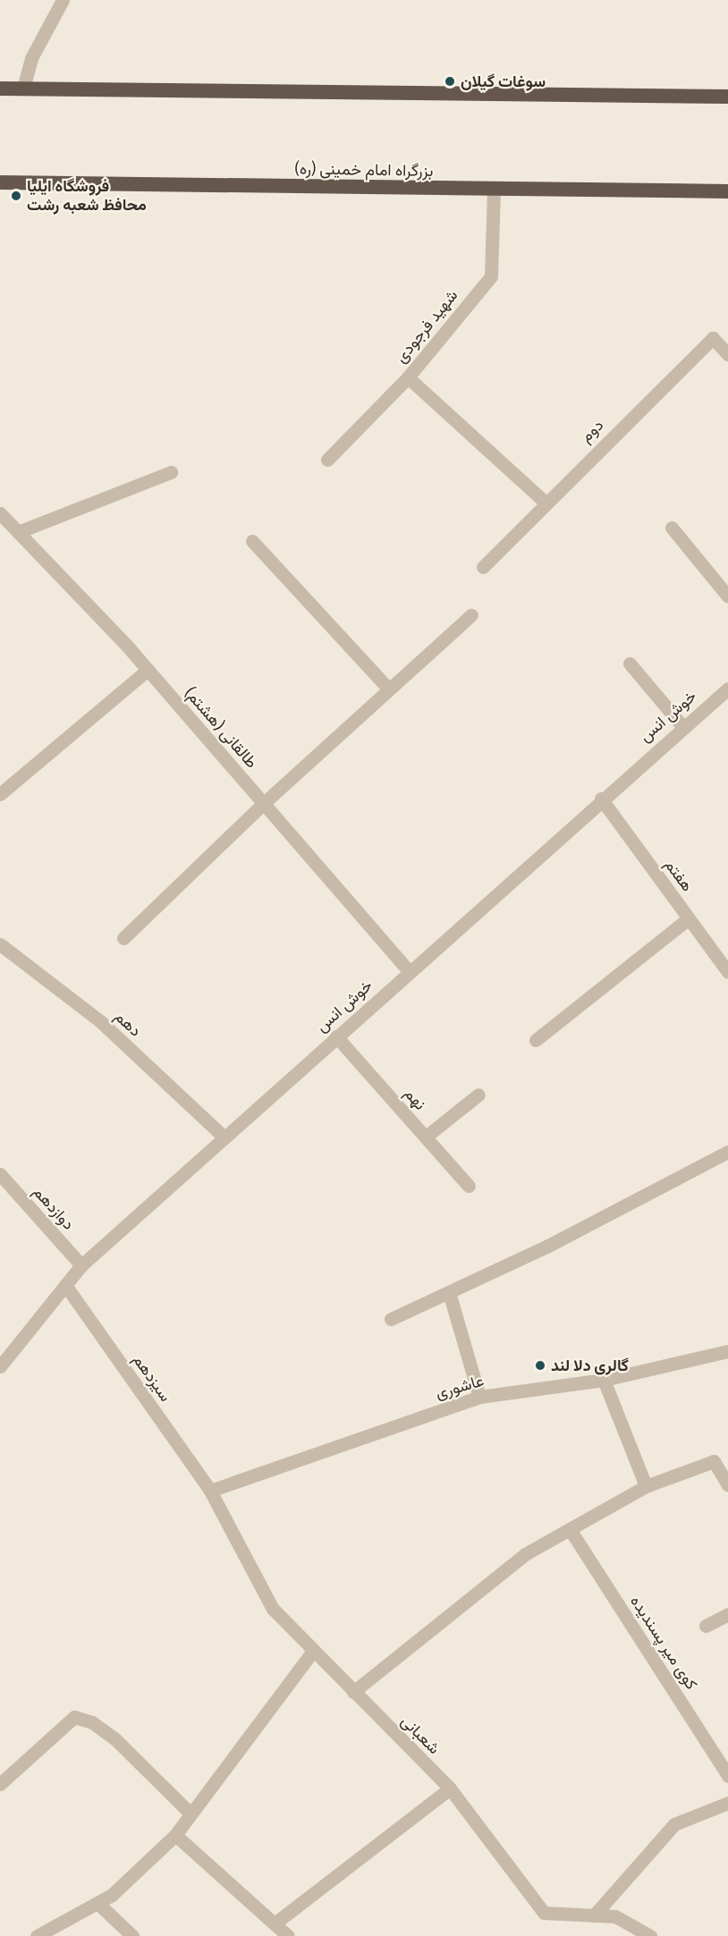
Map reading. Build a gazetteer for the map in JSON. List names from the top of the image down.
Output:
{
  "streets": {
    "highway": ["بزرگراه امام خمینی (ره)"],
    "street": [
      "شهید فرجودی",
      "دوم",
      "خوش انس",
      "طالقانی (هشتم)",
      "هفتم",
      "دهم",
      "نهم",
      "دوازدهم",
      "سیزدهم",
      "عاشوری",
      "کوی میر پسندیده",
      "شعبانی"
    ]
  },
  "crossings": [
    ["بزرگراه امام خمینی (ره)", "شهید فرجودی"],
    ["خوش انس", "طالقانی (هشتم)"],
    ["خوش انس", "هفتم"],
    ["خوش انس", "دهم"],
    ["خوش انس", "نهم"],
    ["خوش انس", "دوازدهم"],
    ["خوش انس", "سیزدهم"],
    ["سیزدهم", "عاشوری"],
    ["سیزدهم", "شعبانی"],
    ["عاشوری", "شعبانی"]
  ],
  "places": ["سوغات گیلان", "فروشگاه ایلیا محافظ شعبه رشت", "گالری دلا لند"]
}
